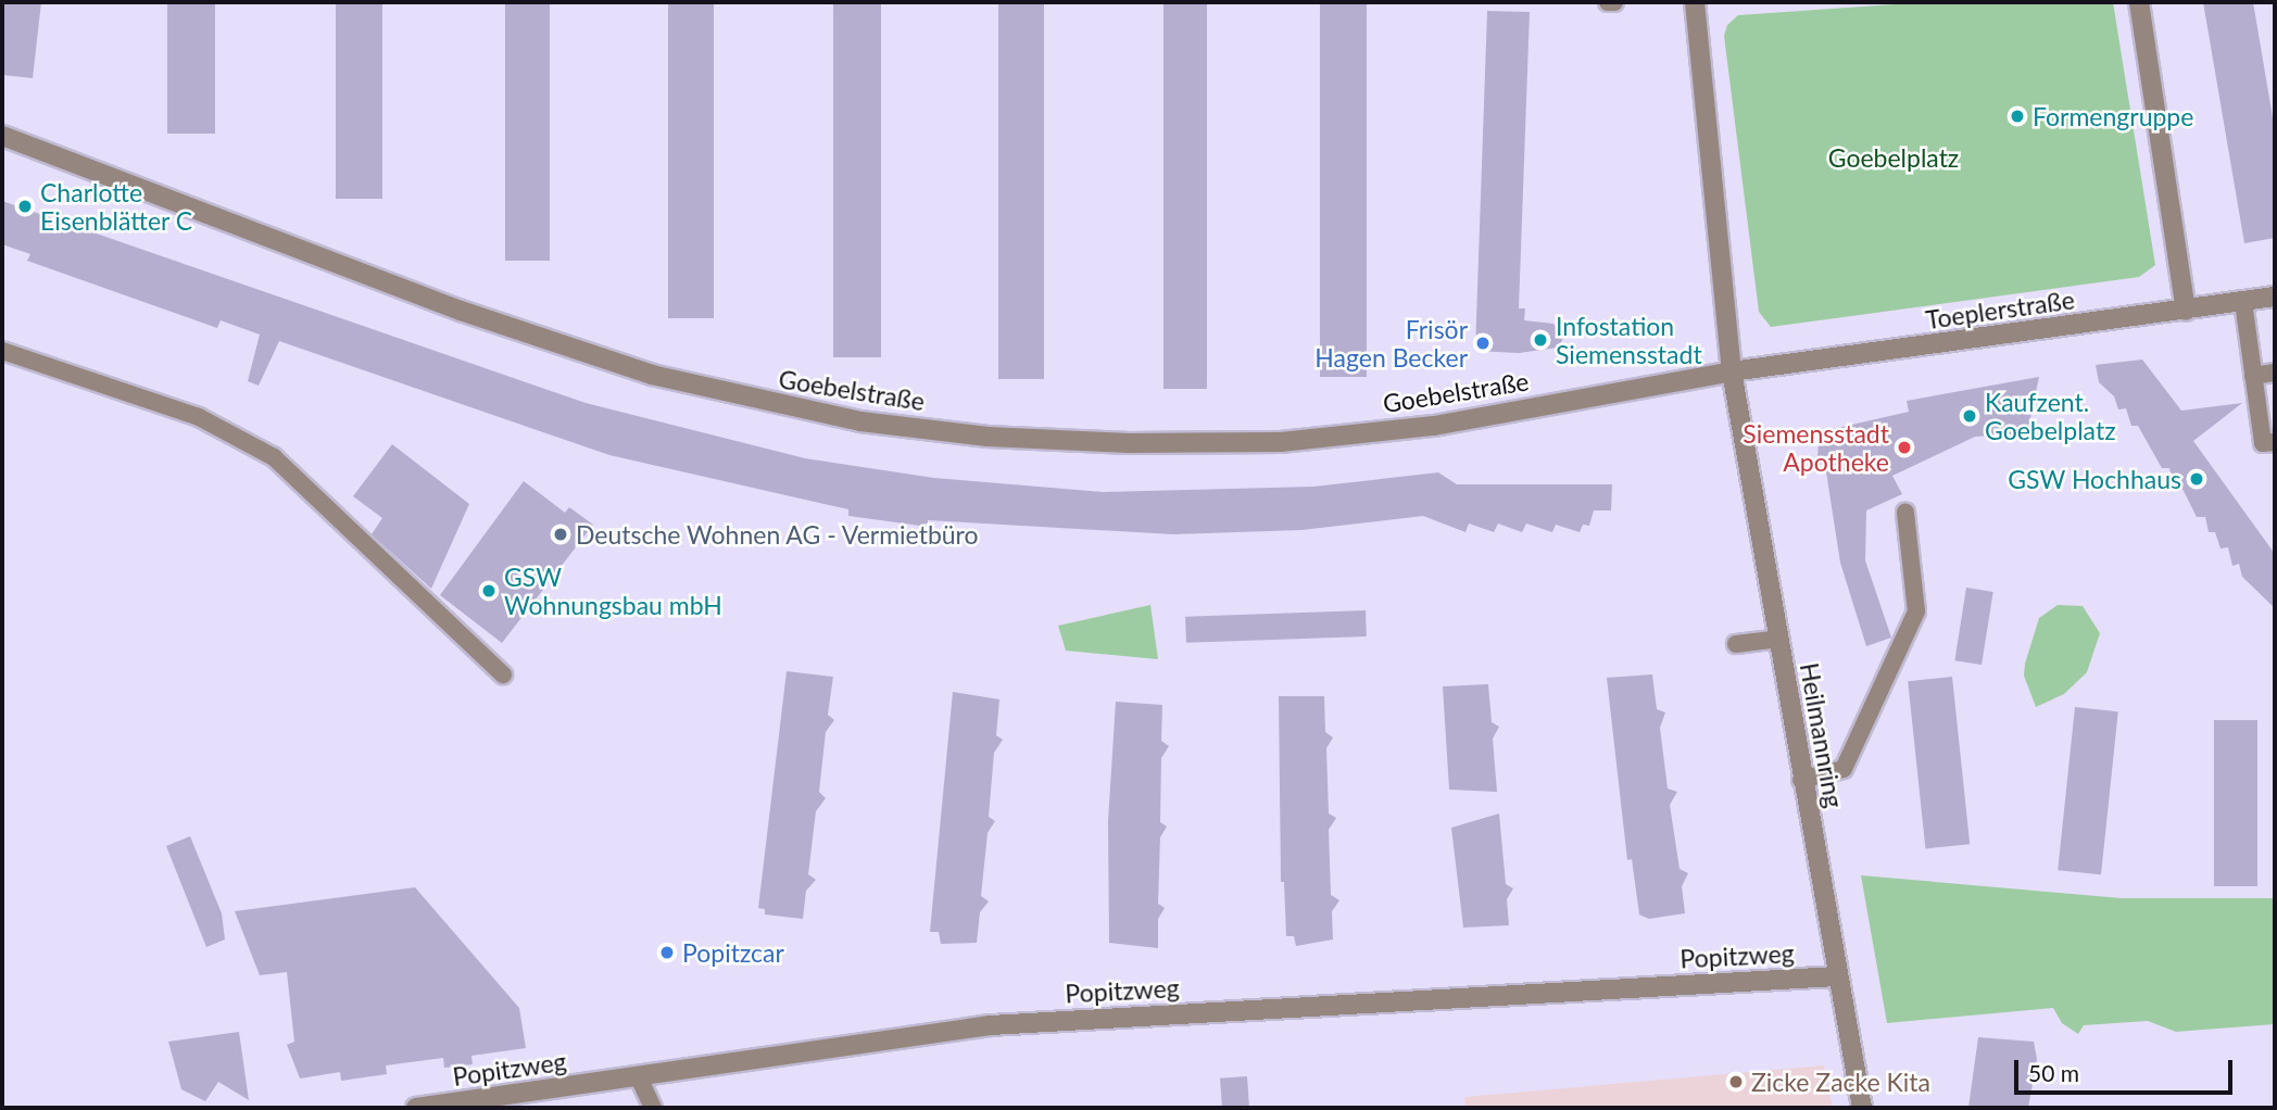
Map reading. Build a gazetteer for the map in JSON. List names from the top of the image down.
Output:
{
  "streets": {
    "street": [
      "Toeplerstraße",
      "Goebelstraße",
      "Heilmannring",
      "Popitzweg"
    ]
  },
  "crossings": [
    ["Toeplerstraße", "Goebelstraße"],
    ["Toeplerstraße", "Heilmannring"],
    ["Goebelstraße", "Heilmannring"],
    ["Heilmannring", "Popitzweg"]
  ],
  "parks": ["Goebelplatz"],
  "places": [
    "Formengruppe",
    "Charlotte Eisenblätter C",
    "Infostation Siemensstadt",
    "Frisör Hagen Becker",
    "Kaufzent. Goebelplatz",
    "Siemensstadt Apotheke",
    "GSW Hochhaus",
    "Deutsche Wohnen AG - Vermietbüro",
    "GSW Wohnungsbau mbH",
    "Popitzcar",
    "Zicke Zacke Kita"
  ],
  "scale_bar": "50 m"
}
